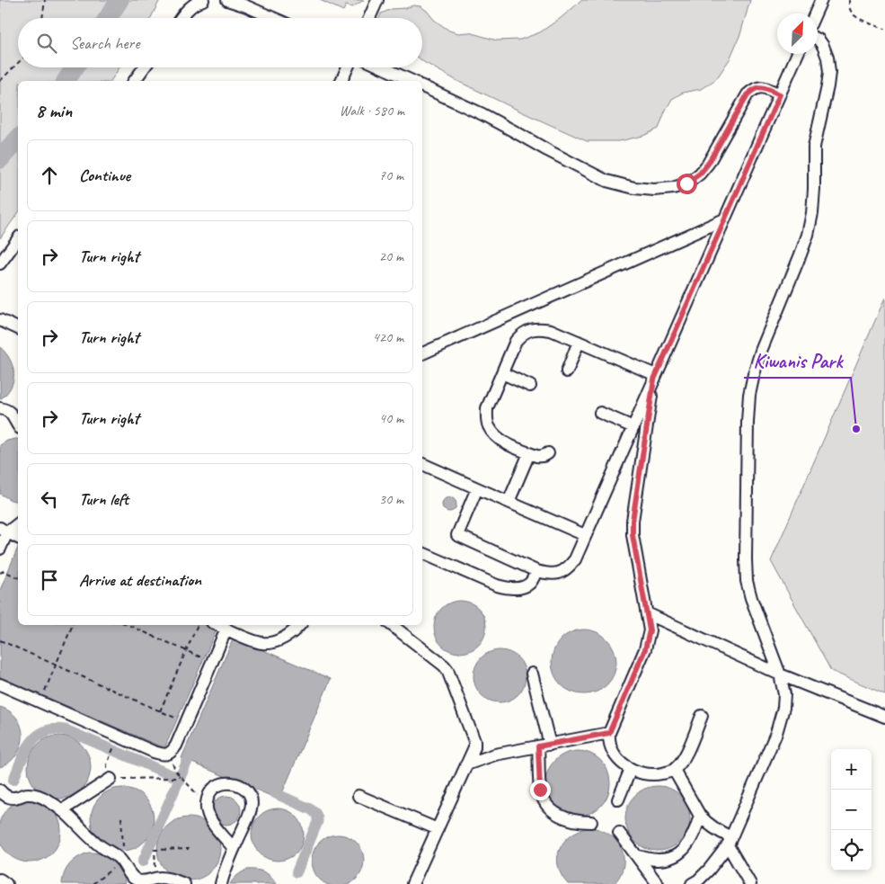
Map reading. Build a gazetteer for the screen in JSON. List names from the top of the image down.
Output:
{
  "places": ["Kiwanis Park"],
  "north": "top right",
  "page": {
    "search": "Search here",
    "heading": ["8 min", "Walk · 580 m"],
    "list": [
      ["Continue", "70 m"],
      ["Turn right", "20 m"],
      ["Turn right", "420 m"],
      ["Turn right", "40 m"],
      ["Turn left", "30 m"],
      "Arrive at destination"
    ],
    "map_buttons": ["+", "−"]
  }
}
